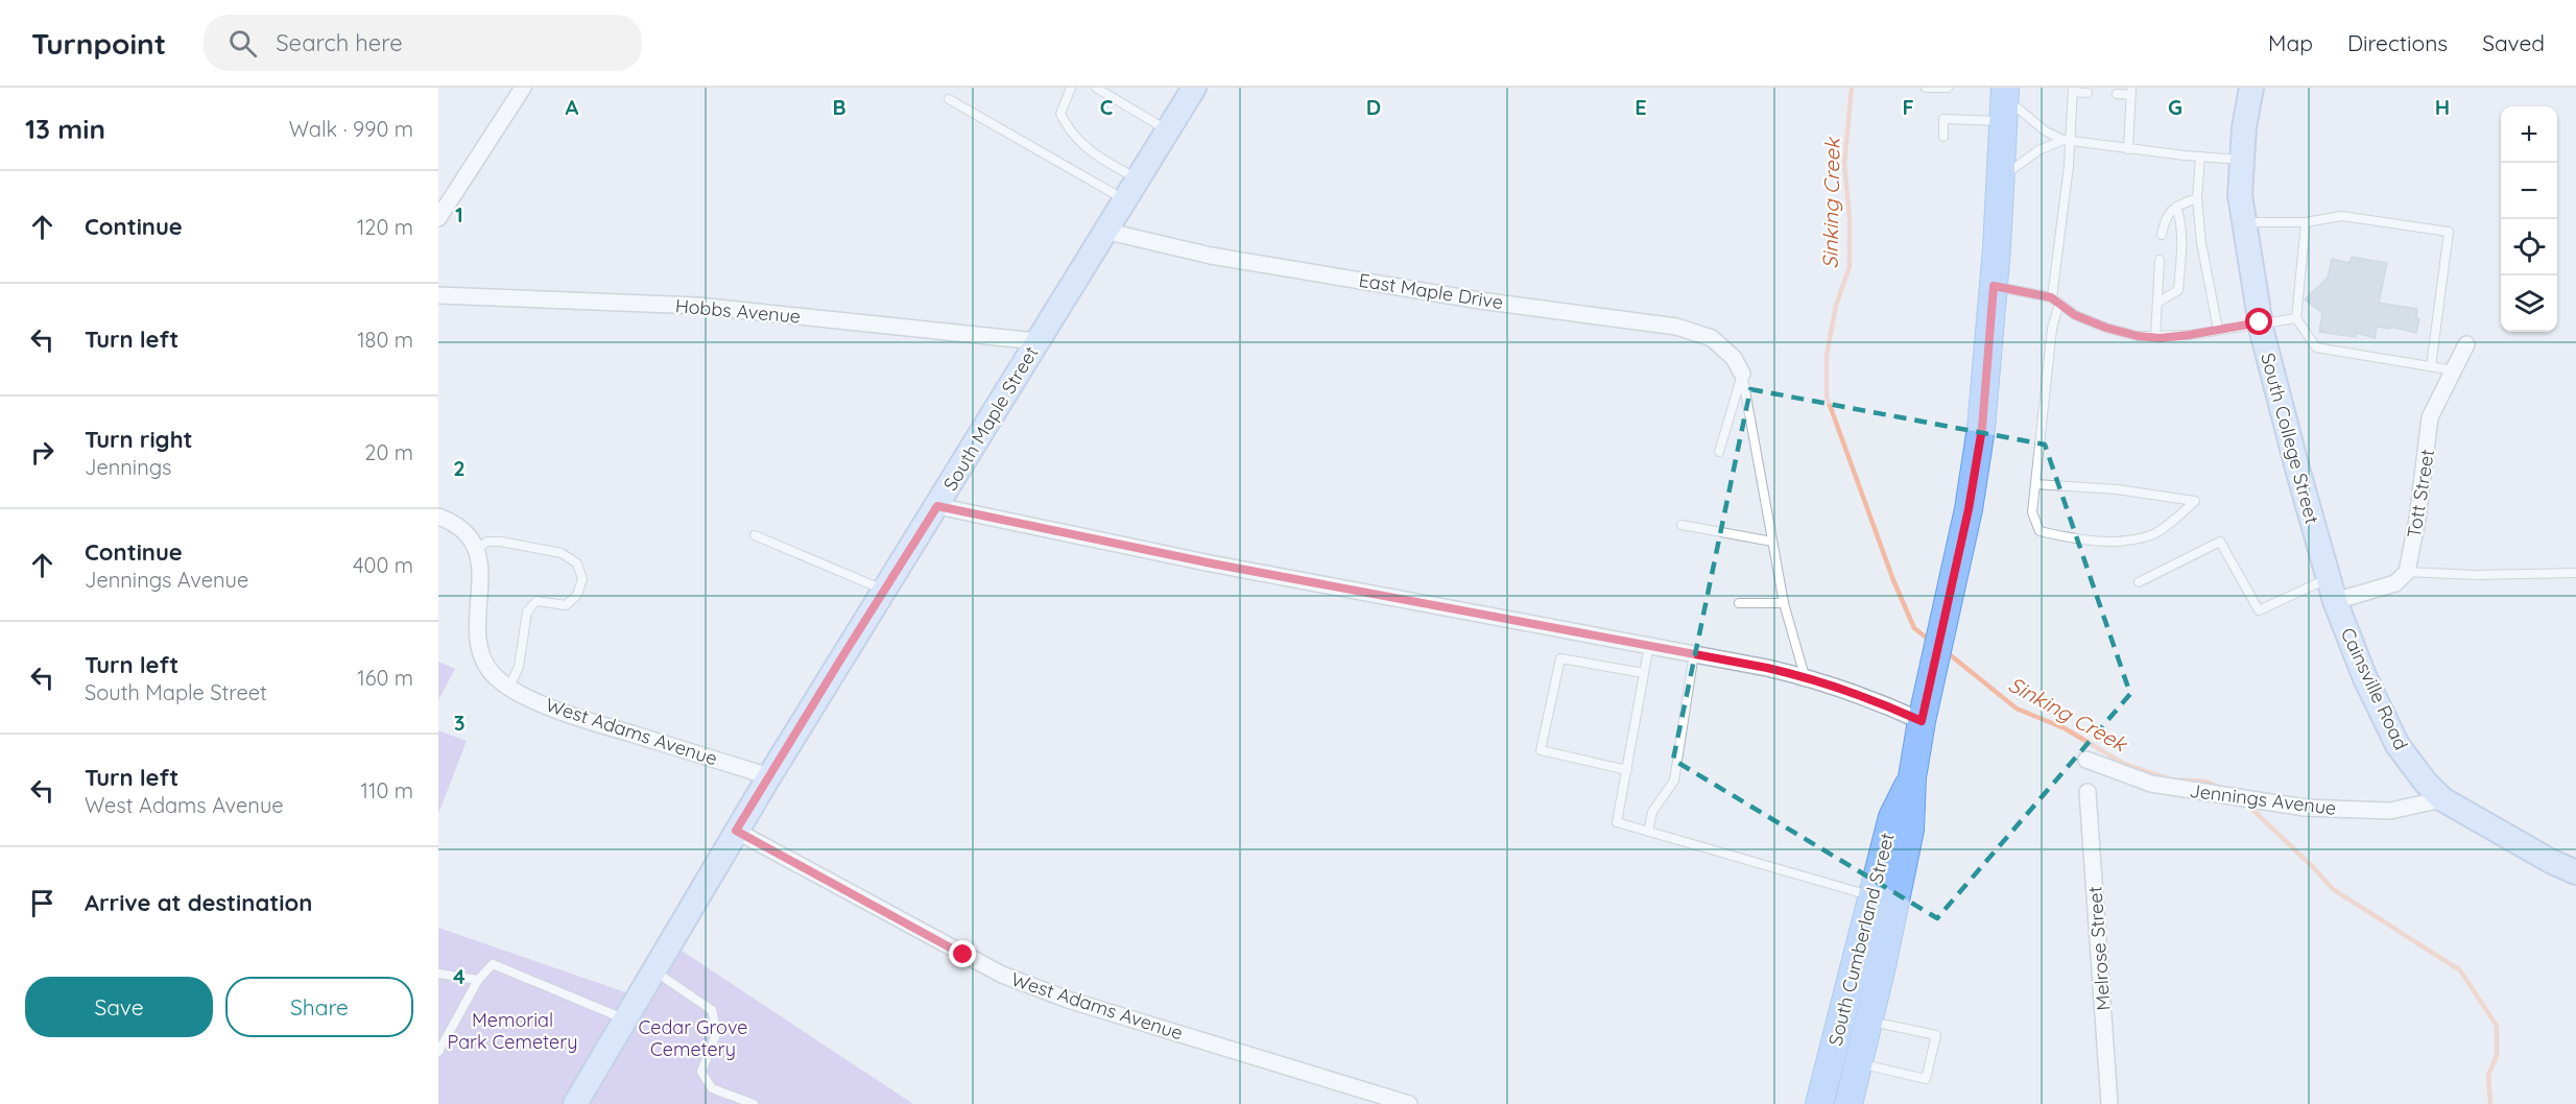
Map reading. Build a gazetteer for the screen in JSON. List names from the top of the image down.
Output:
{
  "streets": {
    "main road": ["South Cumberland Street"],
    "street": [
      "East Maple Drive",
      "Hobbs Avenue",
      "South Maple Street",
      "South College Street",
      "Tott Street",
      "Cainsville Road",
      "West Adams Avenue",
      "Jennings Avenue",
      "Melrose Street"
    ]
  },
  "crossings": [
    ["East Maple Drive", "South Maple Street"],
    ["Hobbs Avenue", "South Maple Street"],
    ["South Maple Street", "West Adams Avenue"],
    ["South College Street", "Cainsville Road"],
    ["Cainsville Road", "Jennings Avenue"]
  ],
  "water": ["Sinking Creek"],
  "parks": ["Memorial Park Cemetery", "Cedar Grove Cemetery"],
  "page": {
    "header": "Turnpoint",
    "search": "Search here",
    "nav": ["Map", "Directions", "Saved"],
    "heading": ["13 min", "Walk · 990 m"],
    "map_buttons": ["+", "−"],
    "list": [
      ["Continue", "120 m"],
      ["Turn left", "180 m"],
      ["Turn right", "Jennings", "20 m"],
      ["Continue", "Jennings Avenue", "400 m"],
      ["Turn left", "South Maple Street", "160 m"],
      ["Turn left", "West Adams Avenue", "110 m"],
      "Arrive at destination"
    ],
    "buttons": ["Save", "Share"]
  },
  "grid": {
    "columns": [
      "A",
      "B",
      "C",
      "D",
      "E",
      "F",
      "G",
      "H"
    ],
    "rows": [
      "1",
      "2",
      "3",
      "4"
    ]
  }
}
